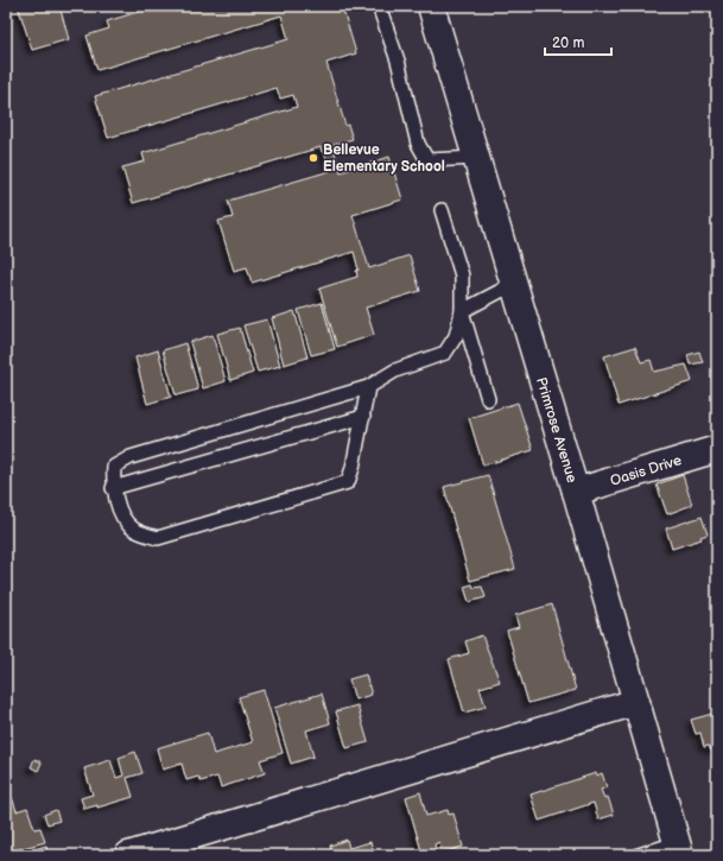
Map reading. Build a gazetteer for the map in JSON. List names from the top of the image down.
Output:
{
  "streets": {
    "street": ["Primrose Avenue", "Oasis Drive"]
  },
  "crossings": [
    ["Primrose Avenue", "Oasis Drive"]
  ],
  "places": ["Bellevue Elementary School"],
  "scale_bar": "20 m"
}
